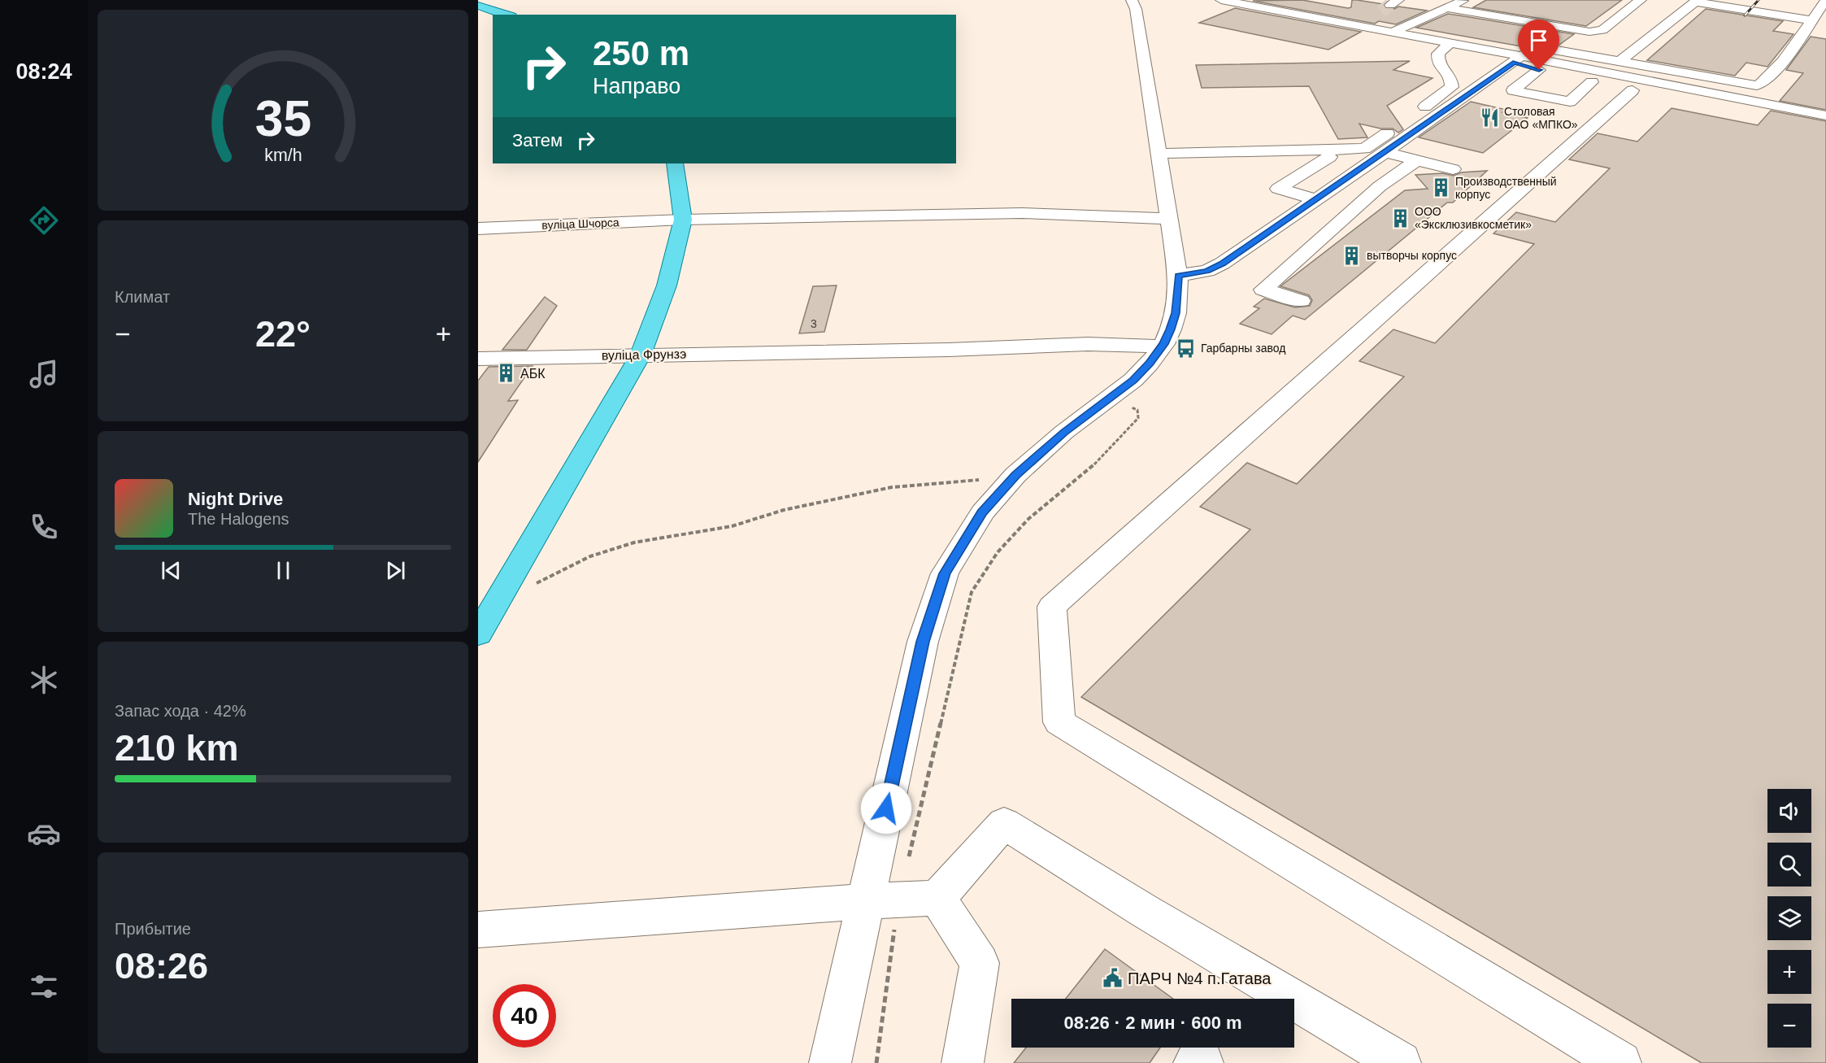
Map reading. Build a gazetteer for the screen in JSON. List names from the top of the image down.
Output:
{
  "streets": {
    "street": ["вуліца Шчорса", "вуліца Фрунзэ"]
  },
  "places": {
    "restaurant": ["Столовая ОАО «МПКО»"],
    "building": [
      "Производственный корпус",
      "ООО «Эксклюзивкосметик»",
      "вытворчы корпус",
      "АБК"
    ],
    "bus stop": ["Гарбарны завод"],
    "public building": ["ПАРЧ №4 п.Гатава"]
  },
  "house_numbers": ["3"],
  "page": {
    "tabs": "08:24",
    "turn": ["250 m", "Направо"],
    "then": "Затем",
    "tile": [
      "Климат",
      ["Запас хода · 42%", "210 km"],
      ["Прибытие", "08:26"]
    ],
    "heat": ["−", "22°", "+"],
    "song": ["Night Drive", "The Halogens"],
    "map_buttons": ["+", "−"],
    "limit": "40",
    "trip": "08:26 · 2 мин · 600 m",
    "gauge": ["35", "km/h"]
  }
}
